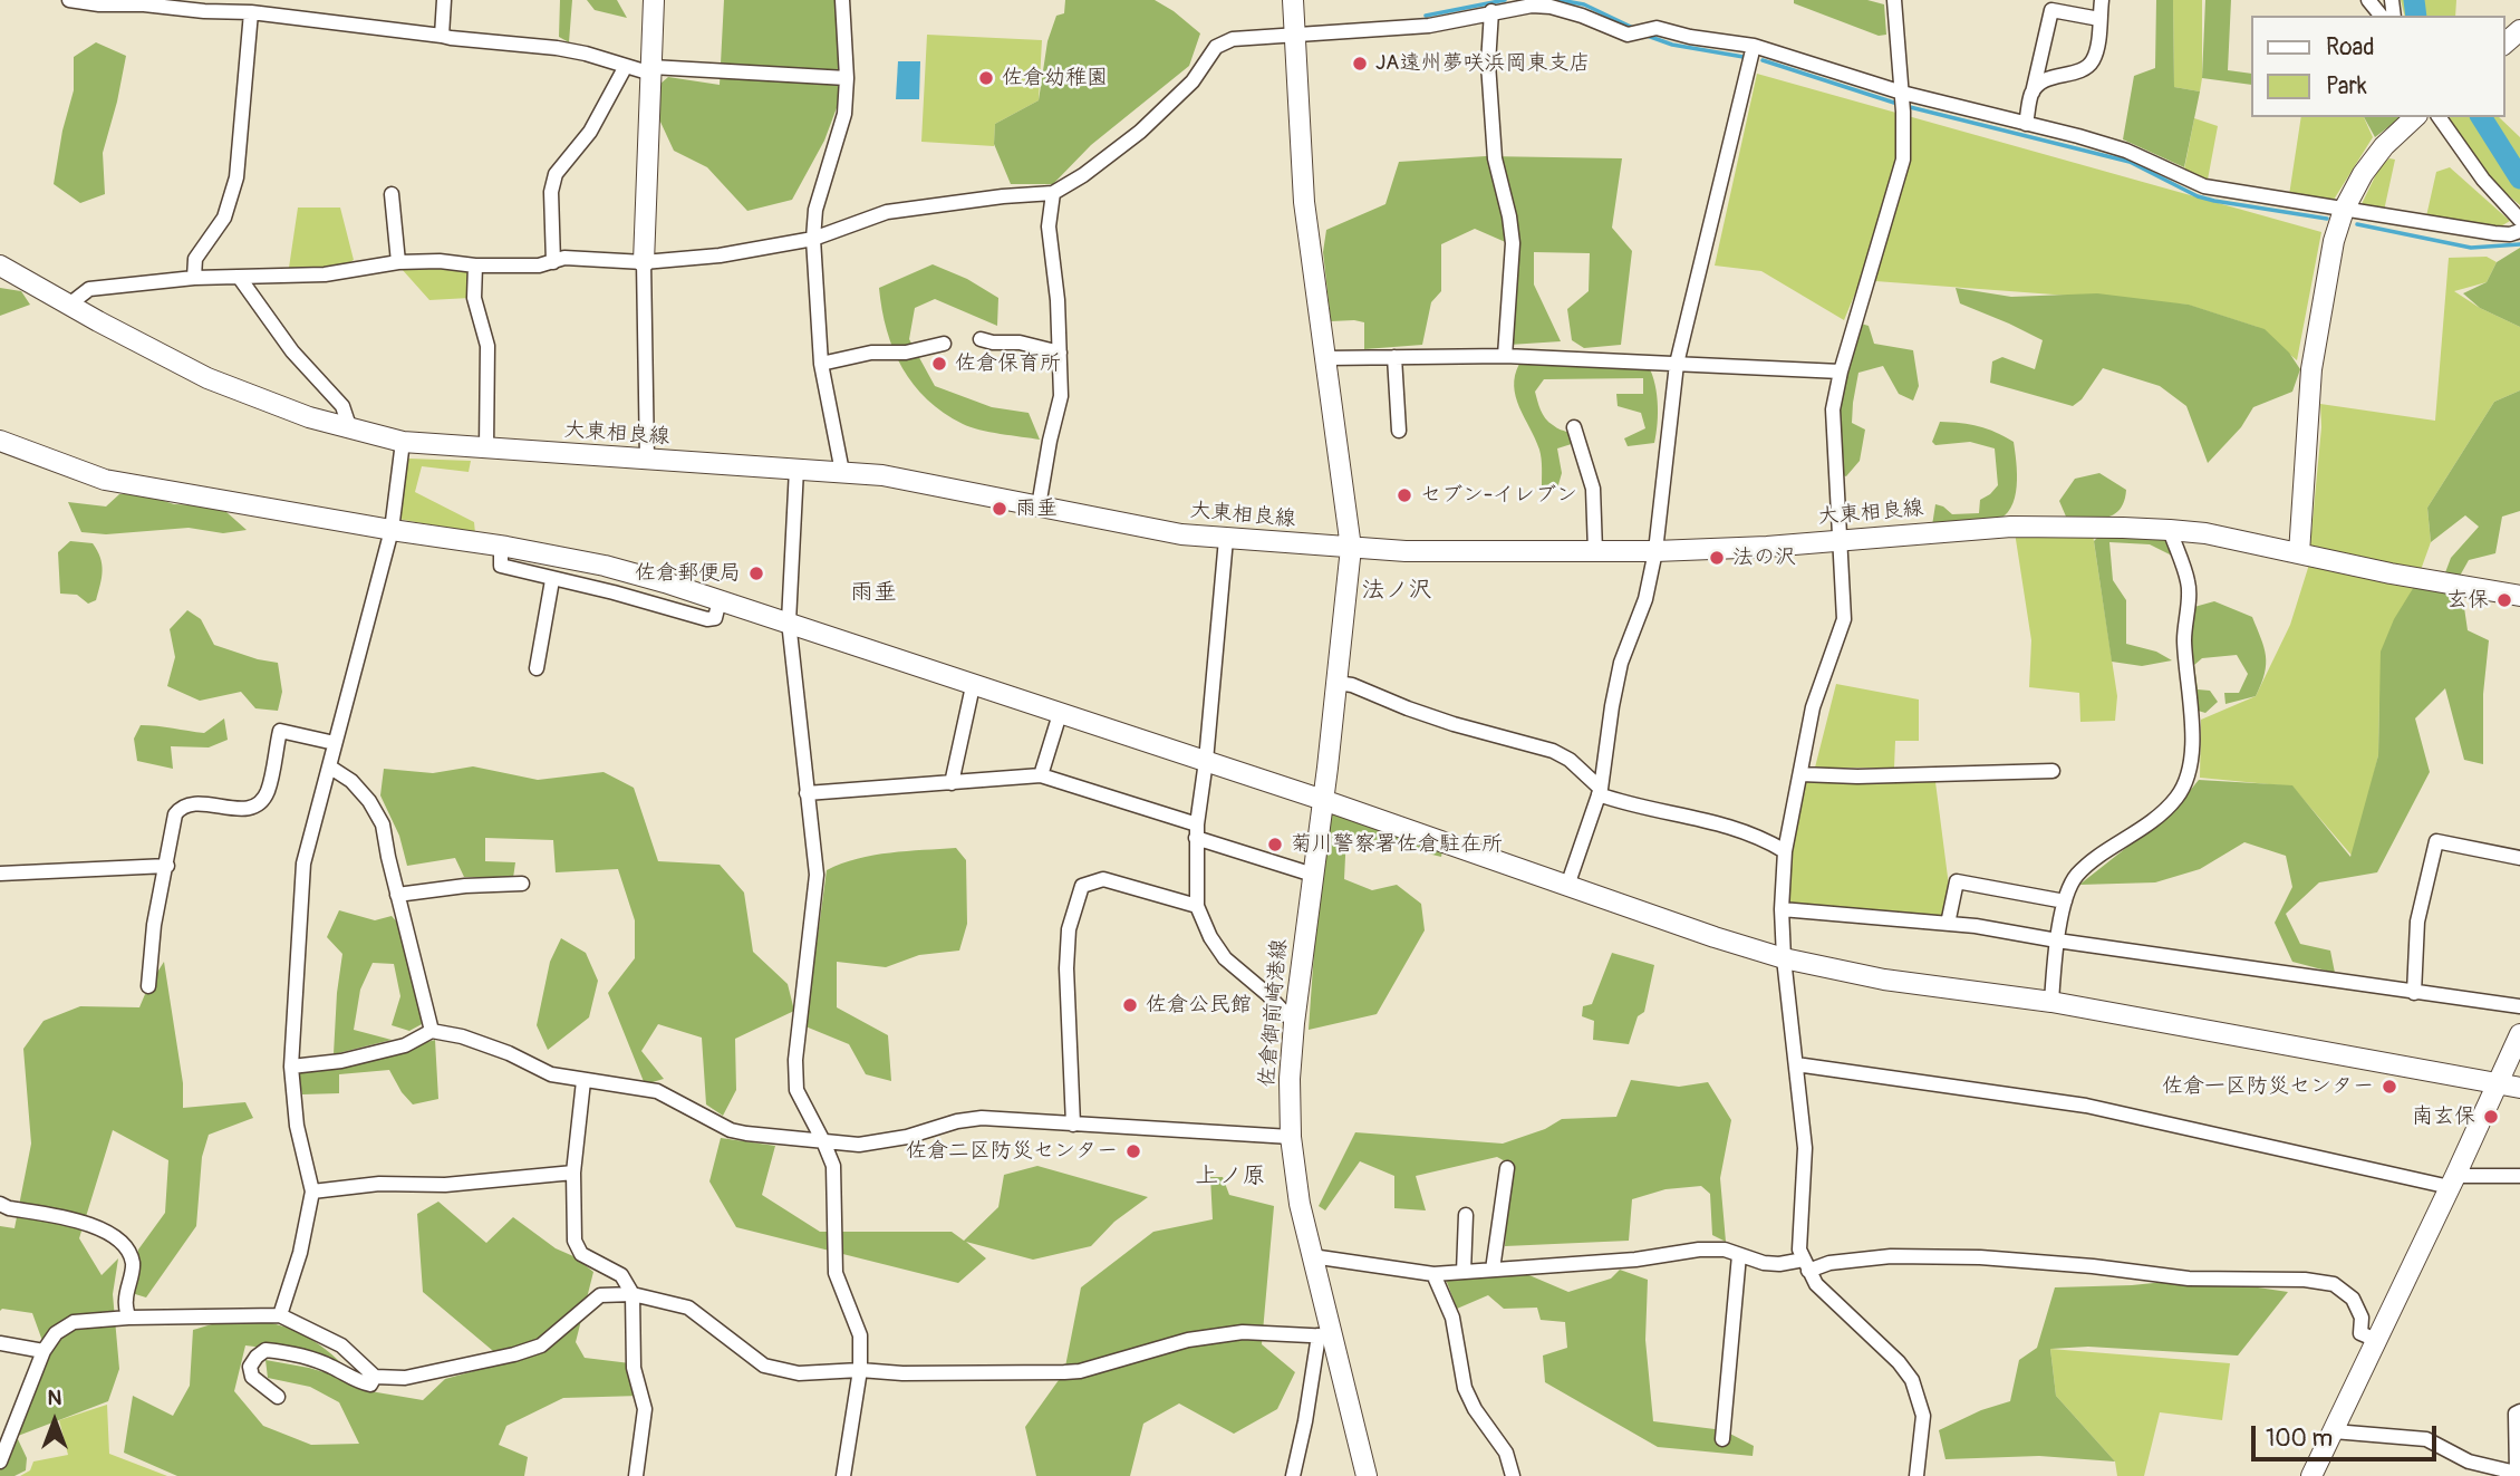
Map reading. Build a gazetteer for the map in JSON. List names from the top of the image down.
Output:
{
  "streets": {
    "street": ["大東相良線", "佐倉御前崎港線"]
  },
  "crossings": [
    ["大東相良線", "佐倉御前崎港線"]
  ],
  "districts": ["法ノ沢", "雨垂", "上ノ原"],
  "places": [
    "JA遠州夢咲浜岡東支店",
    "佐倉幼稚園",
    "佐倉保育所",
    "セブン-イレブン",
    "雨垂",
    "法の沢",
    "佐倉郵便局",
    "玄保",
    "菊川警察署佐倉駐在所",
    "佐倉公民館",
    "佐倉一区防災センター",
    "南玄保",
    "佐倉二区防災センター"
  ],
  "legend": ["Road", "Park"],
  "scale_bar": "100 m",
  "north": "top"
}
